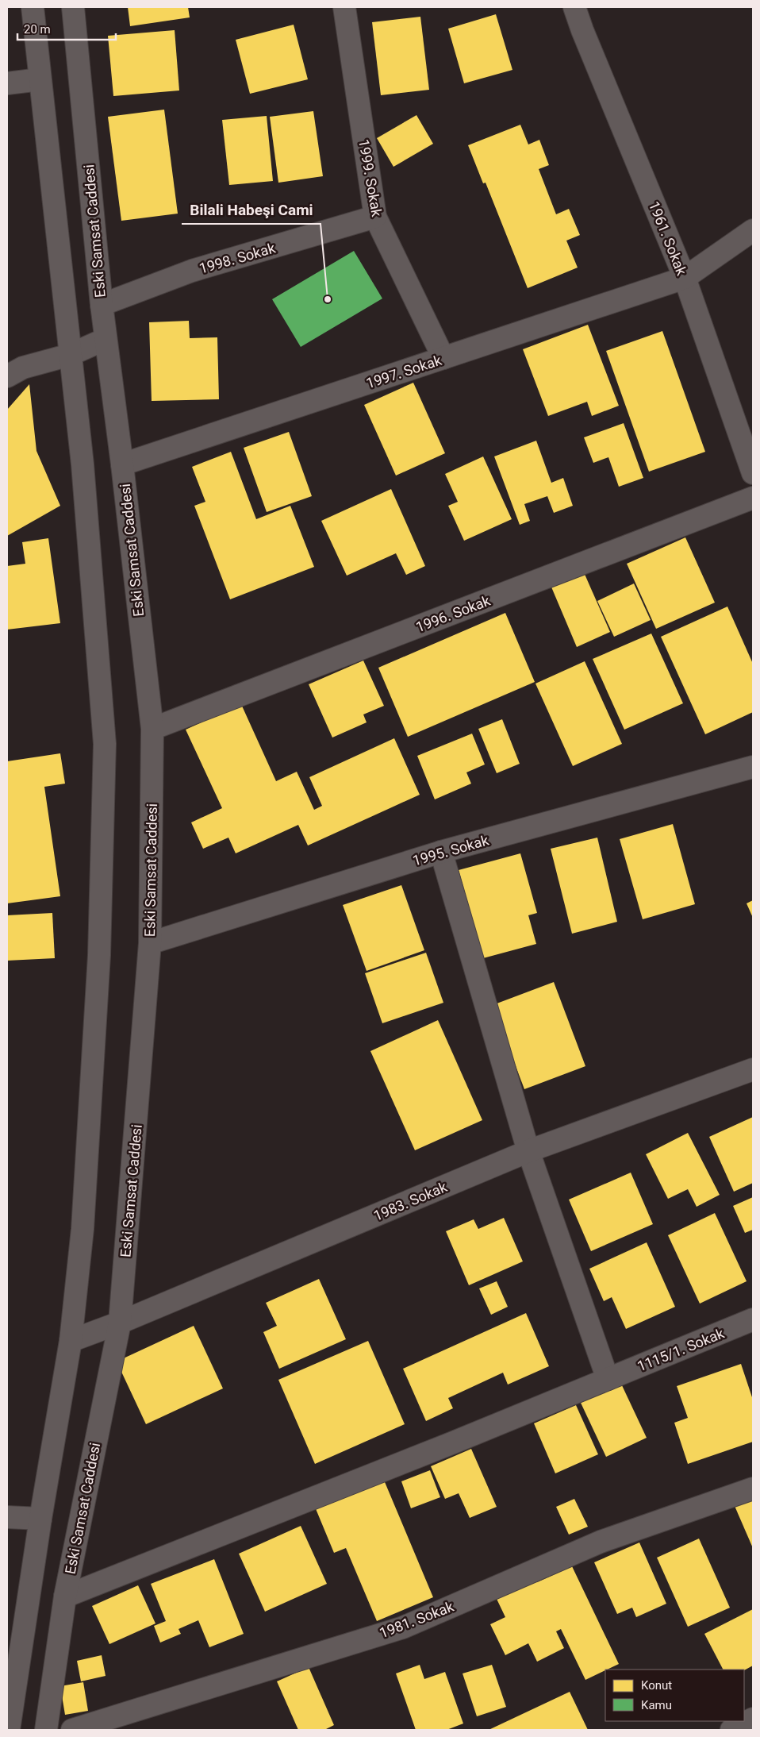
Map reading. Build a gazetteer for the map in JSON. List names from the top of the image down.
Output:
{
  "streets": {
    "street": [
      "1999. Sokak",
      "Eski Samsat Caddesi",
      "1961. Sokak",
      "1998. Sokak",
      "1997. Sokak",
      "1996. Sokak",
      "1995. Sokak",
      "1983. Sokak",
      "1115/1. Sokak",
      "1981. Sokak"
    ]
  },
  "crossings": [
    ["1999. Sokak", "1998. Sokak"],
    ["1999. Sokak", "1997. Sokak"],
    ["Eski Samsat Caddesi", "1998. Sokak"],
    ["Eski Samsat Caddesi", "1997. Sokak"],
    ["Eski Samsat Caddesi", "1996. Sokak"],
    ["Eski Samsat Caddesi", "1995. Sokak"],
    ["Eski Samsat Caddesi", "1983. Sokak"],
    ["Eski Samsat Caddesi", "1115/1. Sokak"],
    ["1961. Sokak", "1997. Sokak"]
  ],
  "places": ["Bilali Habeşi Cami"],
  "legend": ["Konut", "Kamu"],
  "scale_bar": "20 m"
}
